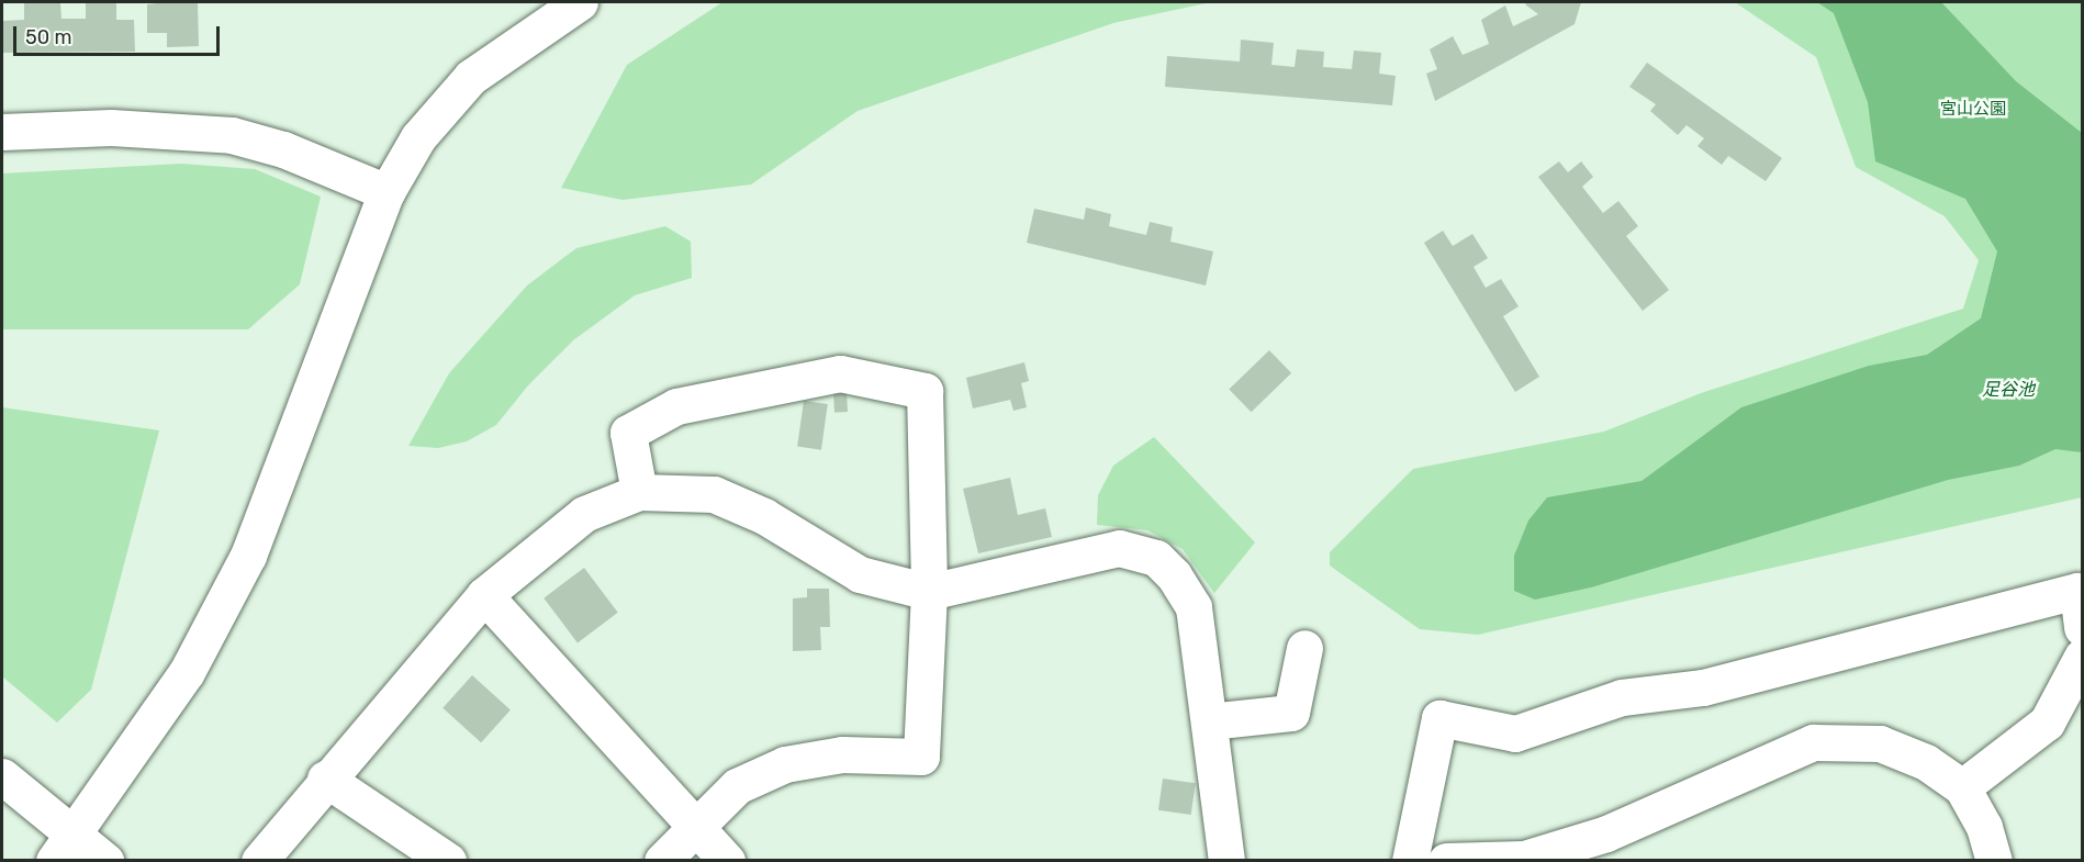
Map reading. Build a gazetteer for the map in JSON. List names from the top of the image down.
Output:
{
  "water": ["足谷池"],
  "parks": ["宮山公園"],
  "scale_bar": "50 m"
}
